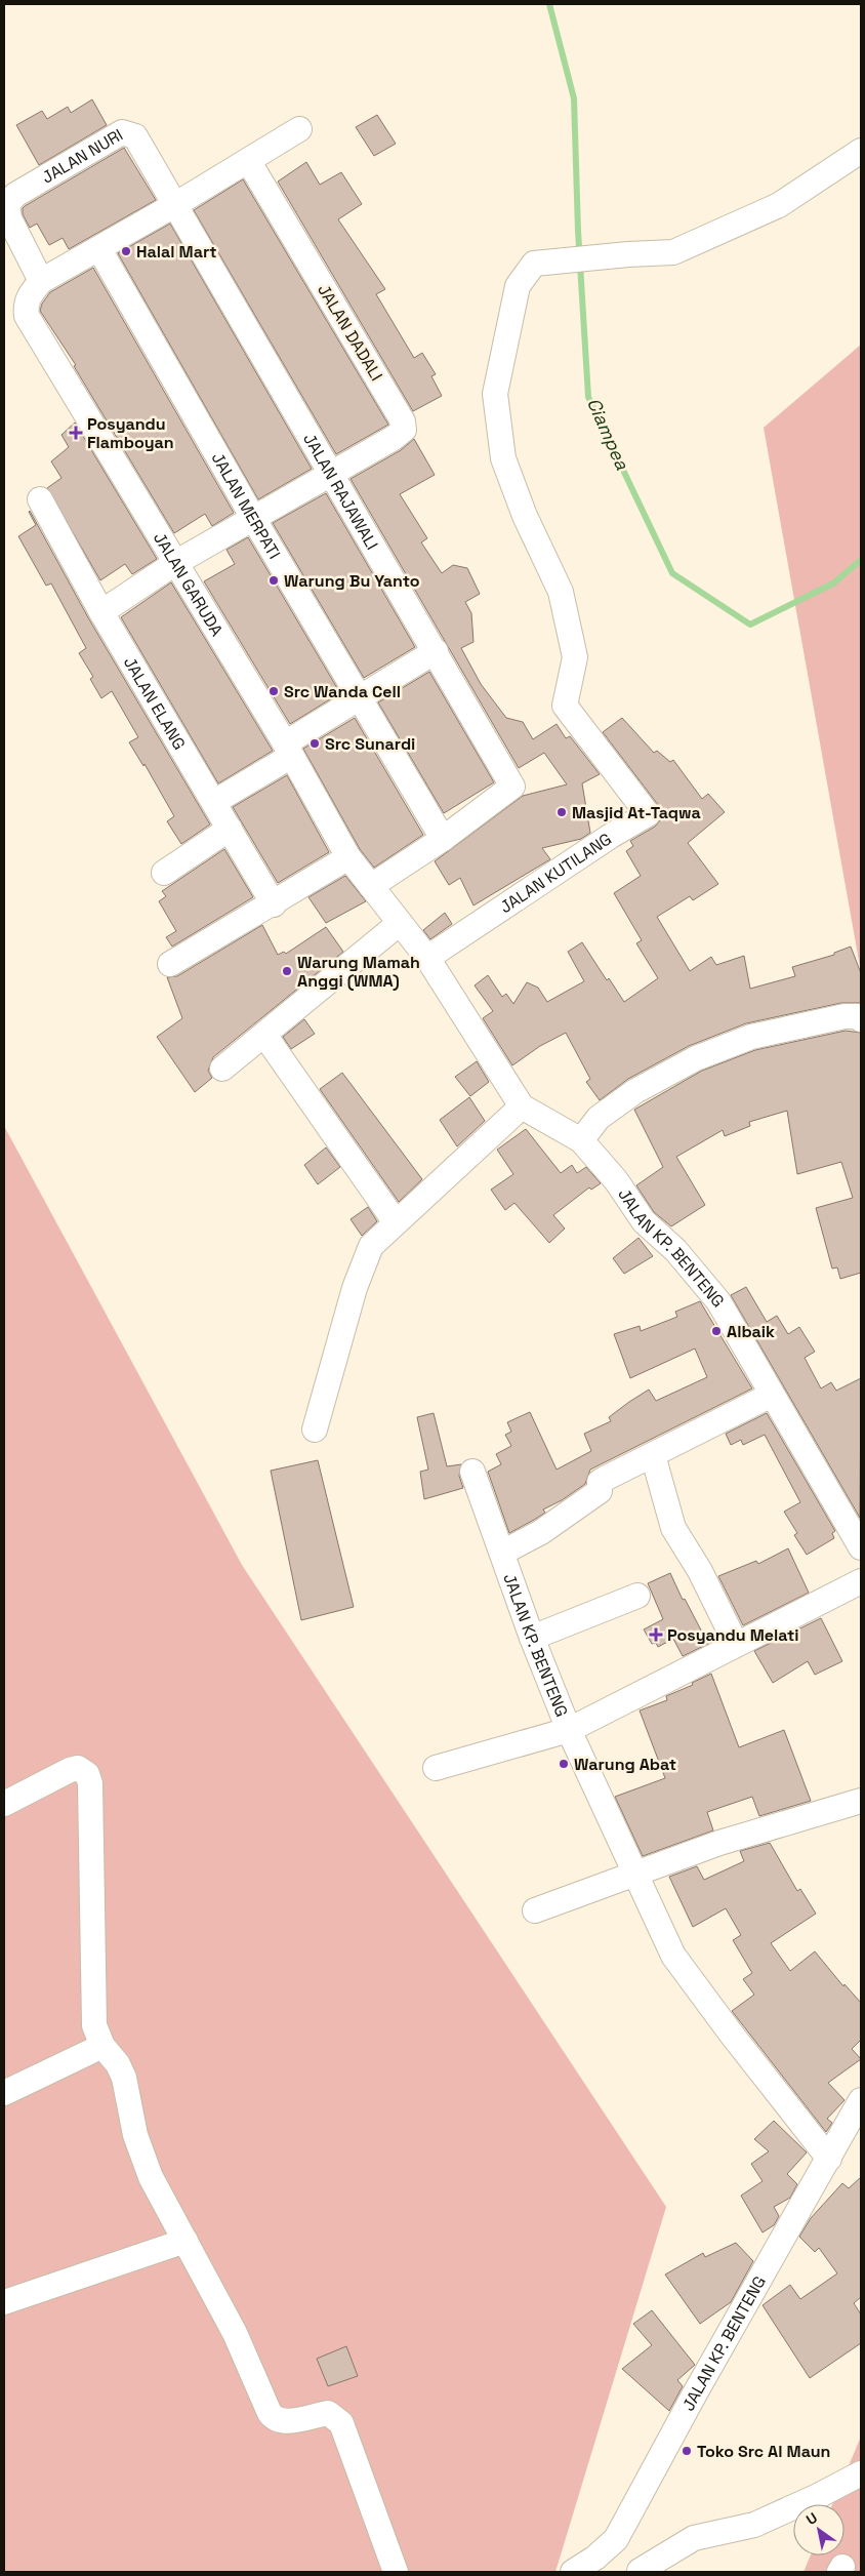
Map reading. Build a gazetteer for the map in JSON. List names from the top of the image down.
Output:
{
  "streets": {
    "street": [
      "JALAN NURI",
      "JALAN DADALI",
      "JALAN RAJAWALI",
      "JALAN MERPATI",
      "JALAN GARUDA",
      "JALAN ELANG",
      "JALAN KUTILANG",
      "JALAN KP. BENTENG"
    ]
  },
  "crossings": [
    ["JALAN NURI", "JALAN RAJAWALI"],
    ["JALAN NURI", "JALAN GARUDA"],
    ["JALAN DADALI", "JALAN RAJAWALI"],
    ["JALAN RAJAWALI", "JALAN MERPATI"],
    ["JALAN RAJAWALI", "JALAN GARUDA"],
    ["JALAN GARUDA", "JALAN KP. BENTENG"],
    ["JALAN KUTILANG", "JALAN KP. BENTENG"]
  ],
  "water": ["Ciampea"],
  "places": {
    "other": [
      "Halal Mart",
      "Warung Bu Yanto",
      "Src Wanda Cell",
      "Src Sunardi",
      "Masjid At-Taqwa",
      "Warung Mamah Anggi (WMA)",
      "Albaik",
      "Warung Abat",
      "Toko Src Al Maun"
    ],
    "health": ["Posyandu Flamboyan", "Posyandu Melati"]
  },
  "north": "top left"
}
